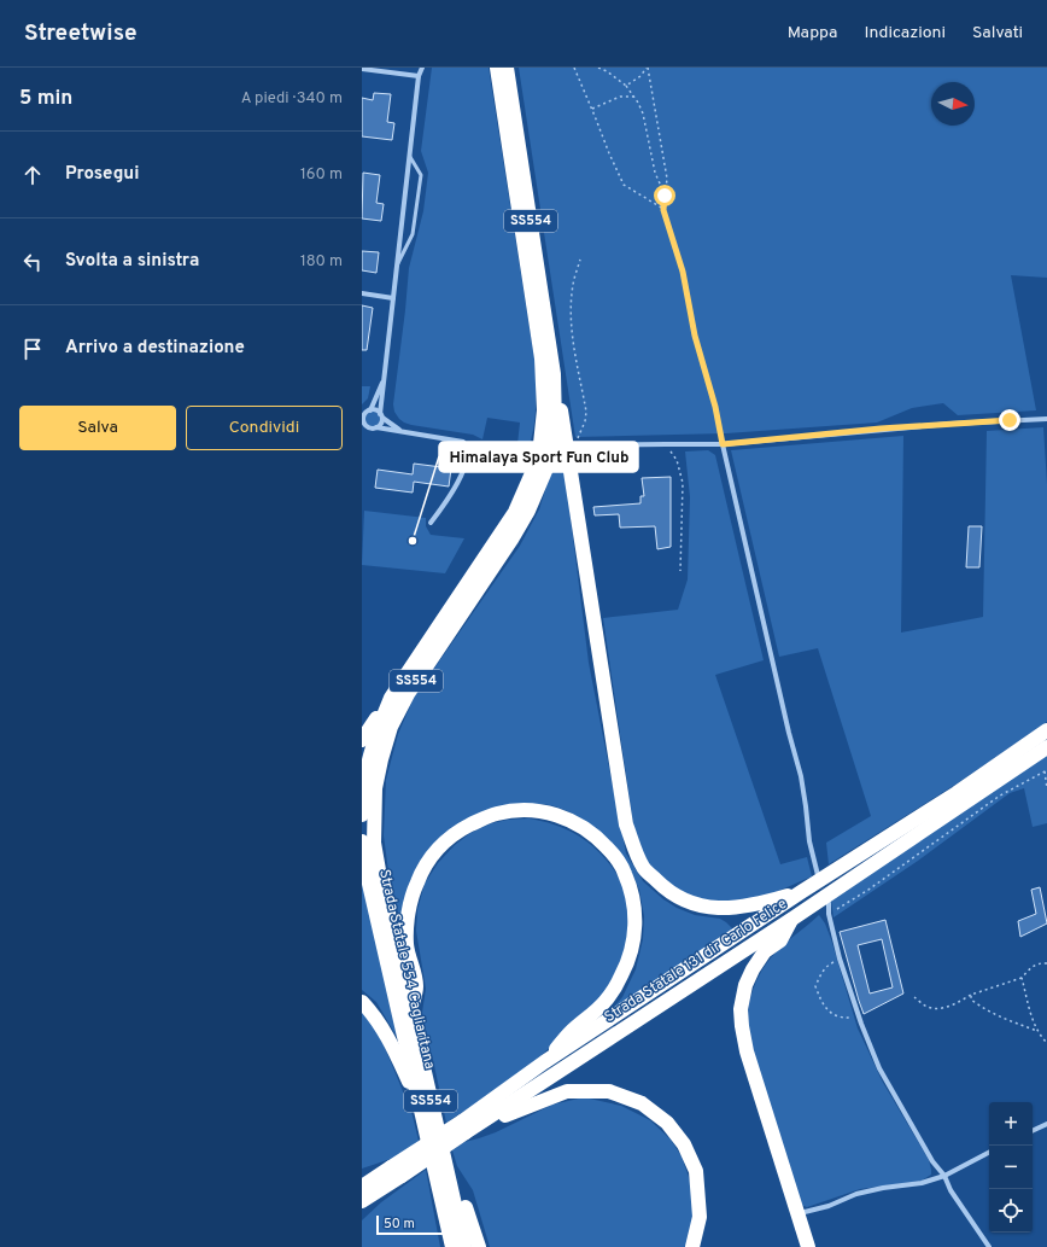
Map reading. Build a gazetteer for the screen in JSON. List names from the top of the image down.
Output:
{
  "streets": {
    "highway": ["SS554", "Strada Statale 131 dir Carlo Felice", "Strada Statale 554 Cagliaritana"]
  },
  "crossings": [
    ["SS554", "Strada Statale 554 Cagliaritana"]
  ],
  "places": ["Himalaya Sport Fun Club"],
  "scale_bar": "50 m",
  "north": "right",
  "page": {
    "header": "Streetwise",
    "nav": ["Mappa", "Indicazioni", "Salvati"],
    "heading": ["5 min", "A piedi · 340 m"],
    "list": [
      ["Prosegui", "160 m"],
      ["Svolta a sinistra", "180 m"],
      "Arrivo a destinazione"
    ],
    "buttons": ["Salva", "Condividi"],
    "map_buttons": ["+", "−"],
    "scale": "50 m"
  }
}
